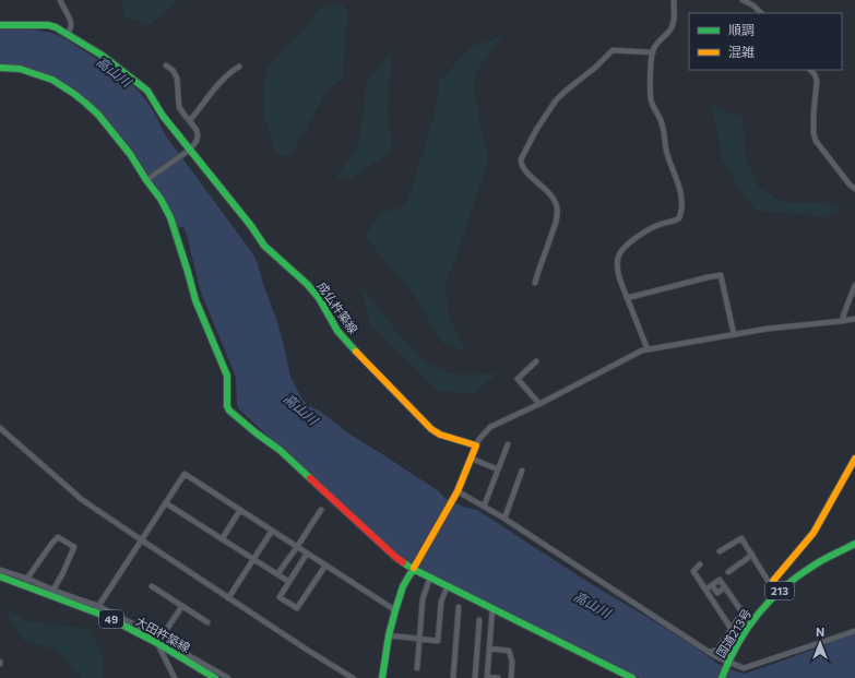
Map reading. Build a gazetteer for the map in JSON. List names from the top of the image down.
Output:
{
  "streets": {
    "main road": [
      "成仏杵築線",
      "213",
      "49",
      "国道213号",
      "大田杵築線"
    ]
  },
  "water": ["高山川"],
  "legend": ["順調", "混雑"],
  "north": "top"
}
